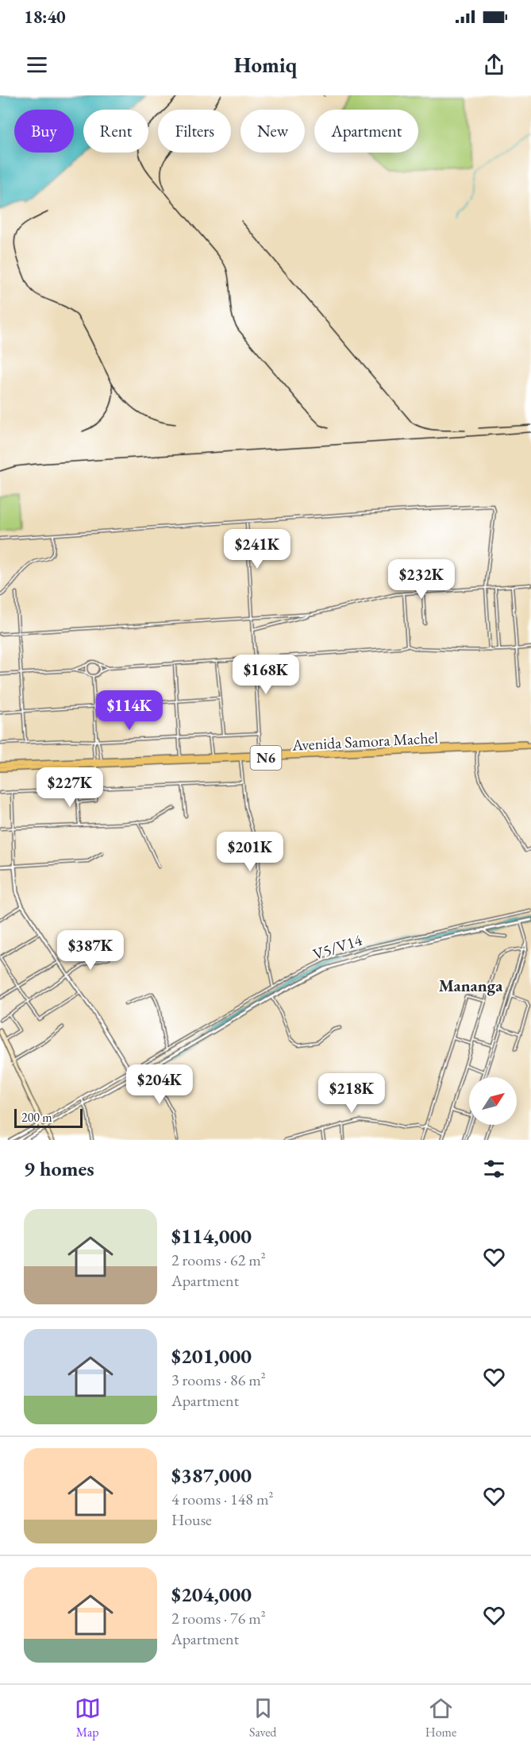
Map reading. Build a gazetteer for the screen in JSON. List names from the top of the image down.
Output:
{
  "streets": {
    "highway": ["Avenida Samora Machel", "N6"],
    "street": ["V5/V14"]
  },
  "districts": ["Mananga"],
  "scale_bar": "200 m",
  "north": "top right",
  "page": {
    "status": "18:40",
    "header": "Homiq",
    "chip": [
      "Buy",
      "Rent",
      "Filters",
      "New",
      "Apartment"
    ],
    "price": [
      "$241K",
      "$232K",
      "$168K",
      "$114K",
      "$227K",
      "$201K",
      "$387K",
      "$204K",
      "$218K"
    ],
    "scale": "200 m",
    "heading": "9 homes",
    "list": [
      {
        "name": "$114,000",
        "note": "2 rooms · 62 m² · Apartment"
      },
      {
        "name": "$201,000",
        "note": "3 rooms · 86 m² · Apartment"
      },
      {
        "name": "$387,000",
        "note": "4 rooms · 148 m² · House"
      },
      {
        "name": "$204,000",
        "note": "2 rooms · 76 m² · Apartment"
      }
    ],
    "tabs": ["Map", "Saved", "Home"]
  }
}
